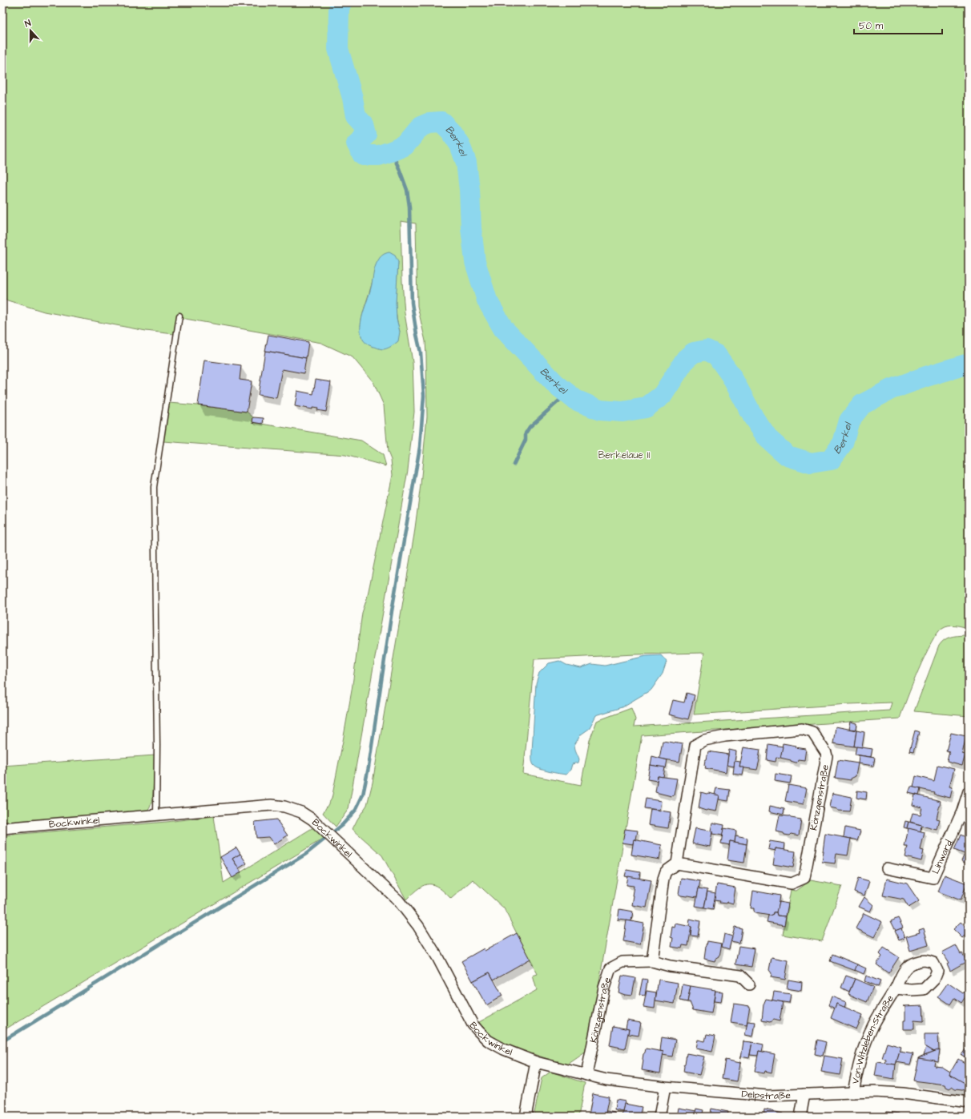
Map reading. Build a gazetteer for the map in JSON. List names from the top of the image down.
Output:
{
  "streets": {
    "street": [
      "Könzgenstraße",
      "Bockwinkel",
      "Linward",
      "Von-Witzleben-Straße",
      "Delpstraße"
    ]
  },
  "crossings": [
    ["Könzgenstraße", "Delpstraße"],
    ["Bockwinkel", "Delpstraße"],
    ["Von-Witzleben-Straße", "Delpstraße"]
  ],
  "water": ["Berkel"],
  "parks": ["Berkelaue II"],
  "scale_bar": "50 m",
  "north": "top"
}
